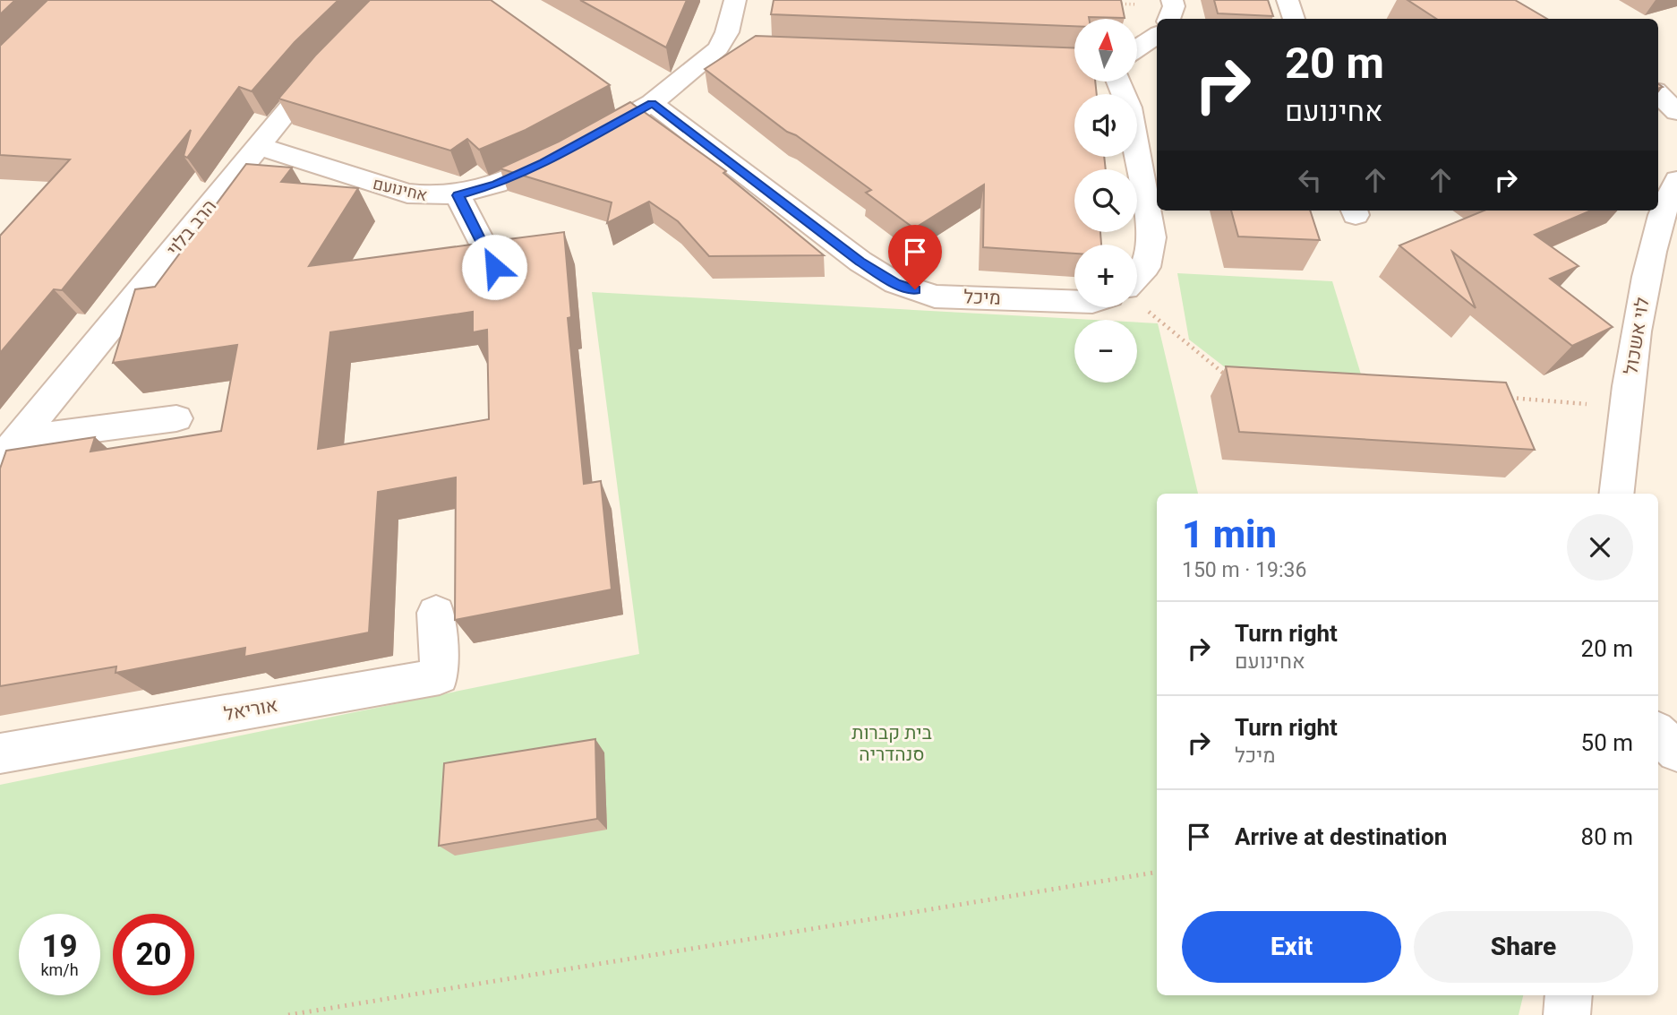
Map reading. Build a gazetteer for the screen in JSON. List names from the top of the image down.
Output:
{
  "streets": {
    "street": [
      "אחינועם",
      "הרב בלוי",
      "מיכל",
      "לוי אשכול",
      "אוריאל"
    ]
  },
  "crossings": [
    ["אחינועם", "הרב בלוי"],
    ["אחינועם", "מיכל"]
  ],
  "parks": ["בית קברות סנהדריה"],
  "north": "top",
  "page": {
    "map_buttons": ["+", "−"],
    "turn": ["20 m", "אחינועם"],
    "heading": ["1 min", "150 m · 19:36"],
    "list": [
      {
        "name": "Turn right",
        "note": "אחינועם",
        "value": "20 m"
      },
      {
        "name": "Turn right",
        "note": "מיכל",
        "value": "50 m"
      },
      {
        "name": "Arrive at destination",
        "value": "80 m"
      }
    ],
    "buttons": ["Exit", "Share"],
    "speed": "19 km/h",
    "limit": "20"
  }
}
